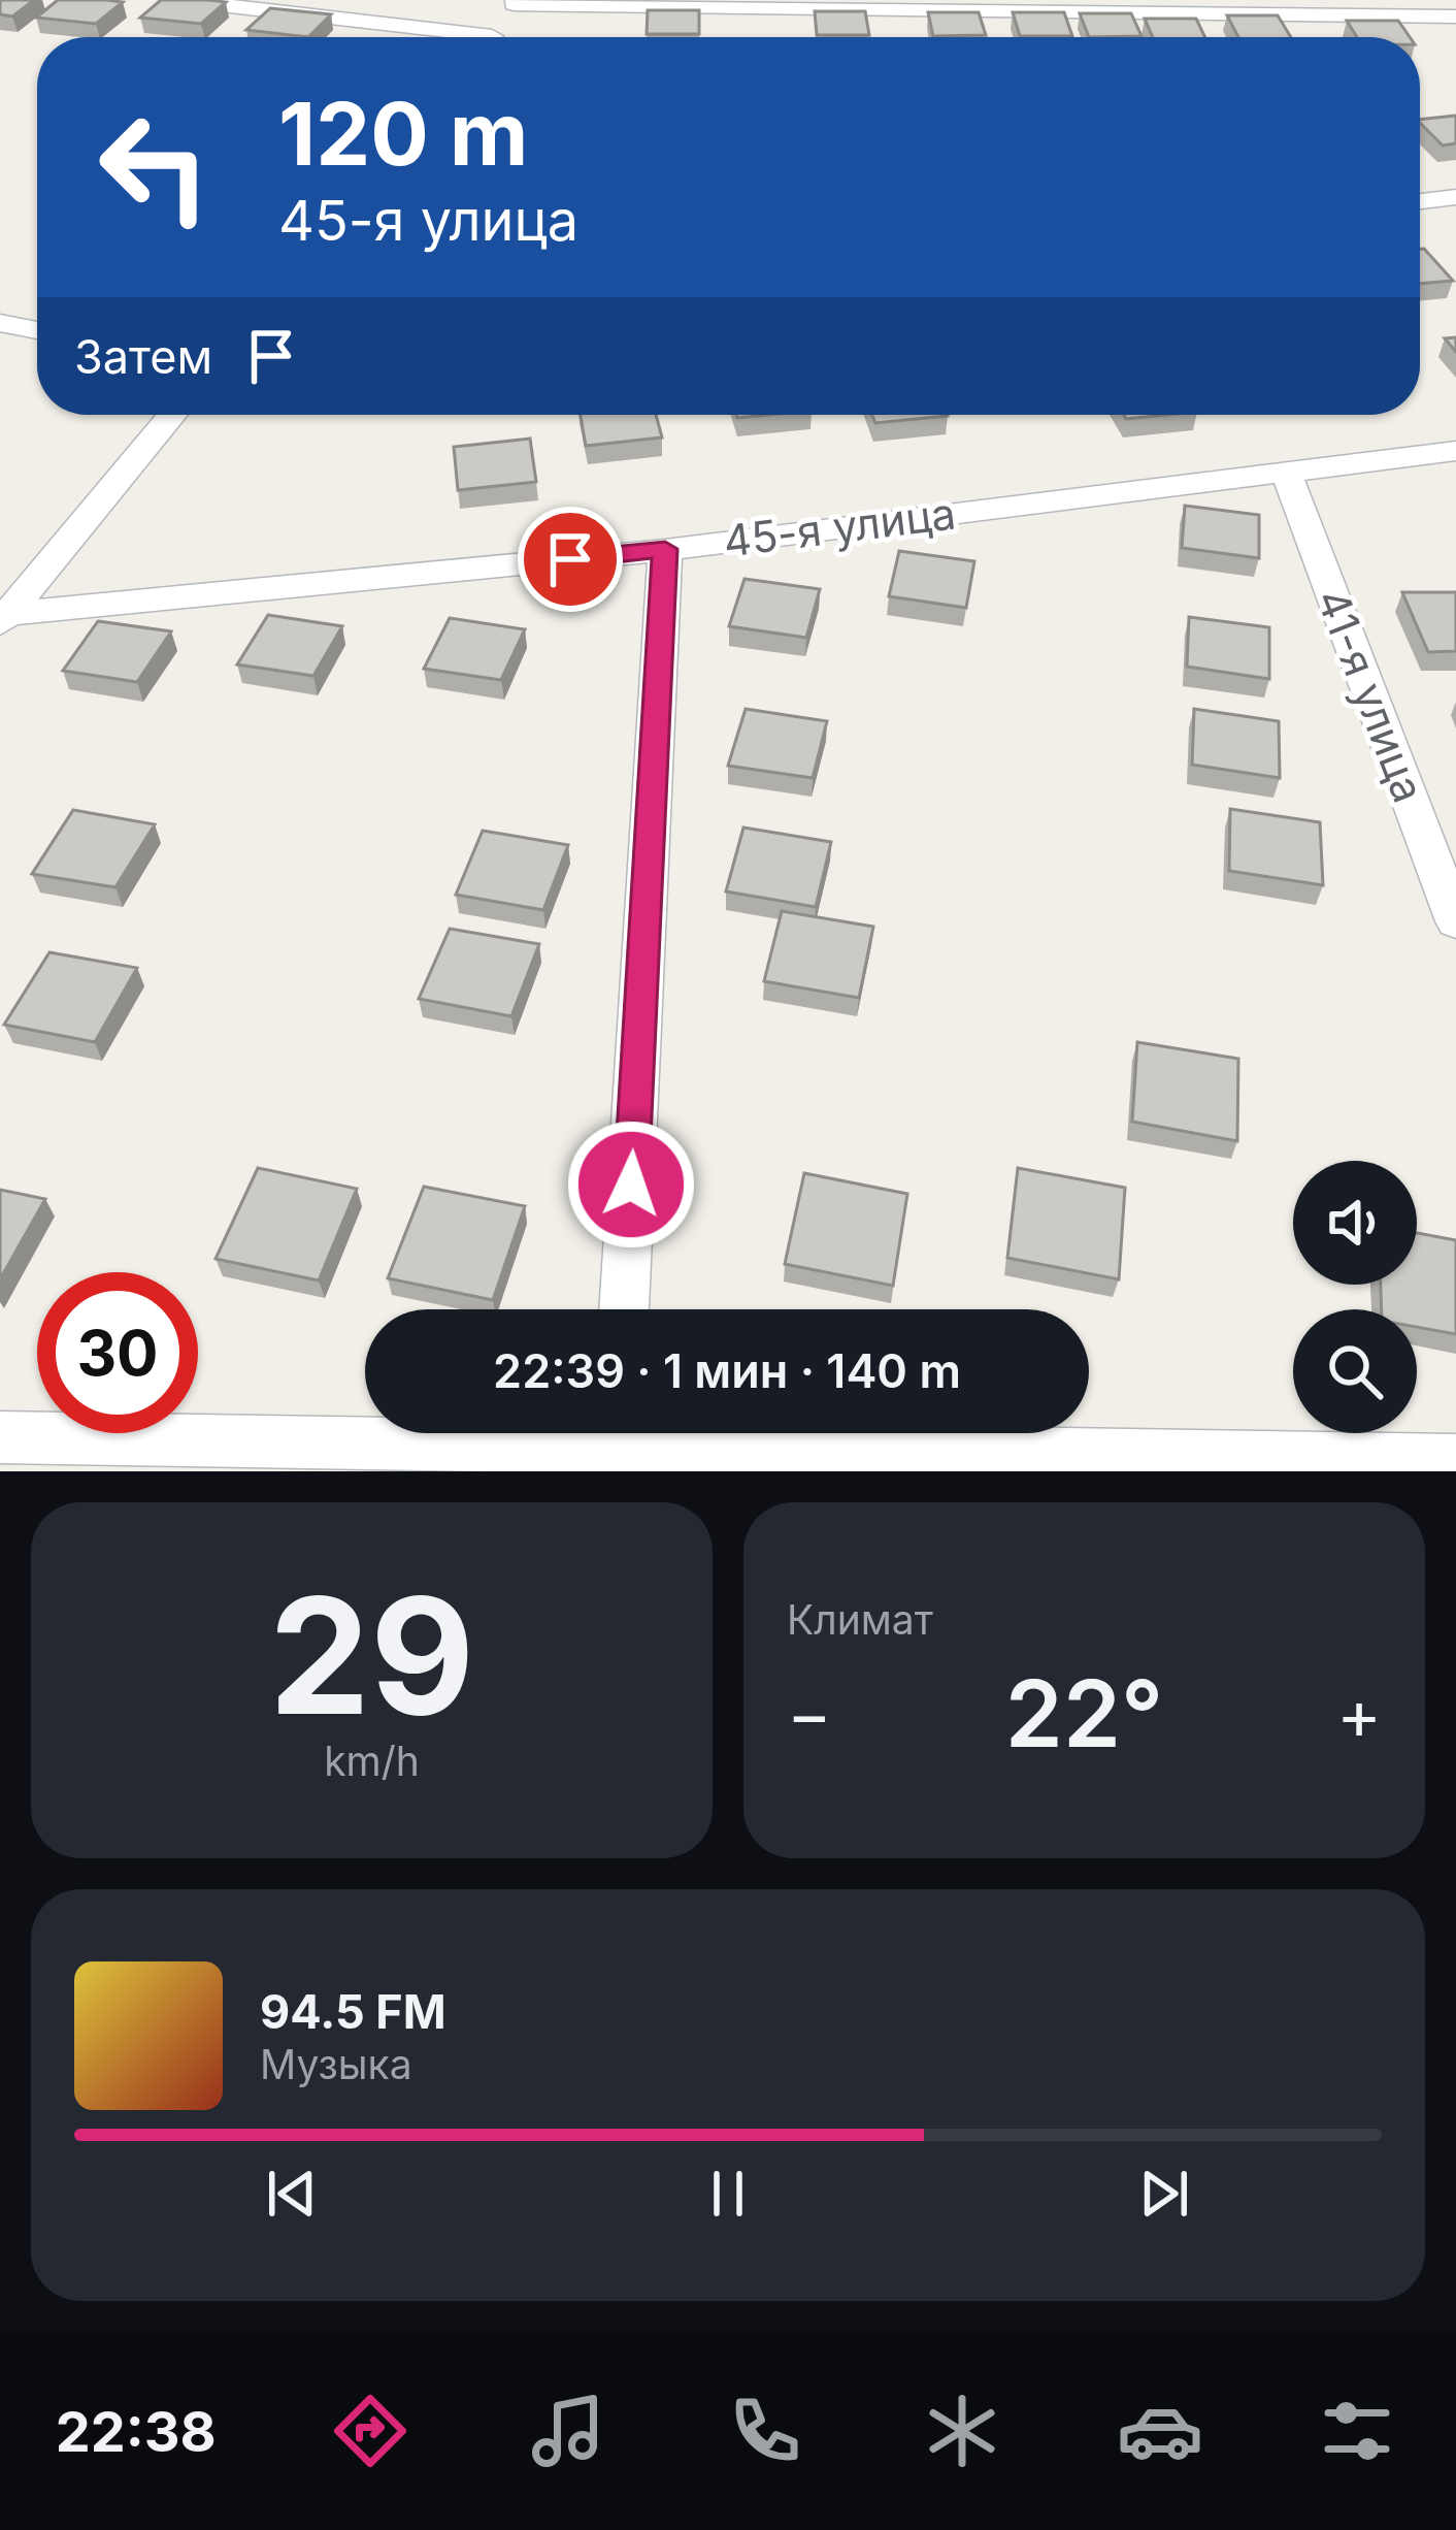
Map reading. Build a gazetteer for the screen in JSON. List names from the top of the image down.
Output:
{
  "streets": {
    "street": ["45-я улица", "41-я улица"]
  },
  "crossings": [
    ["45-я улица", "41-я улица"]
  ],
  "page": {
    "turn": ["120 m", "45-я улица"],
    "then": "Затем",
    "limit": "30",
    "trip": "22:39 · 1 мин · 140 m",
    "tile": [
      ["29", "km/h"],
      "Климат"
    ],
    "heat": ["−", "22°", "+"],
    "song": ["94.5 FM", "Музыка"],
    "tabs": "22:38"
  }
}
